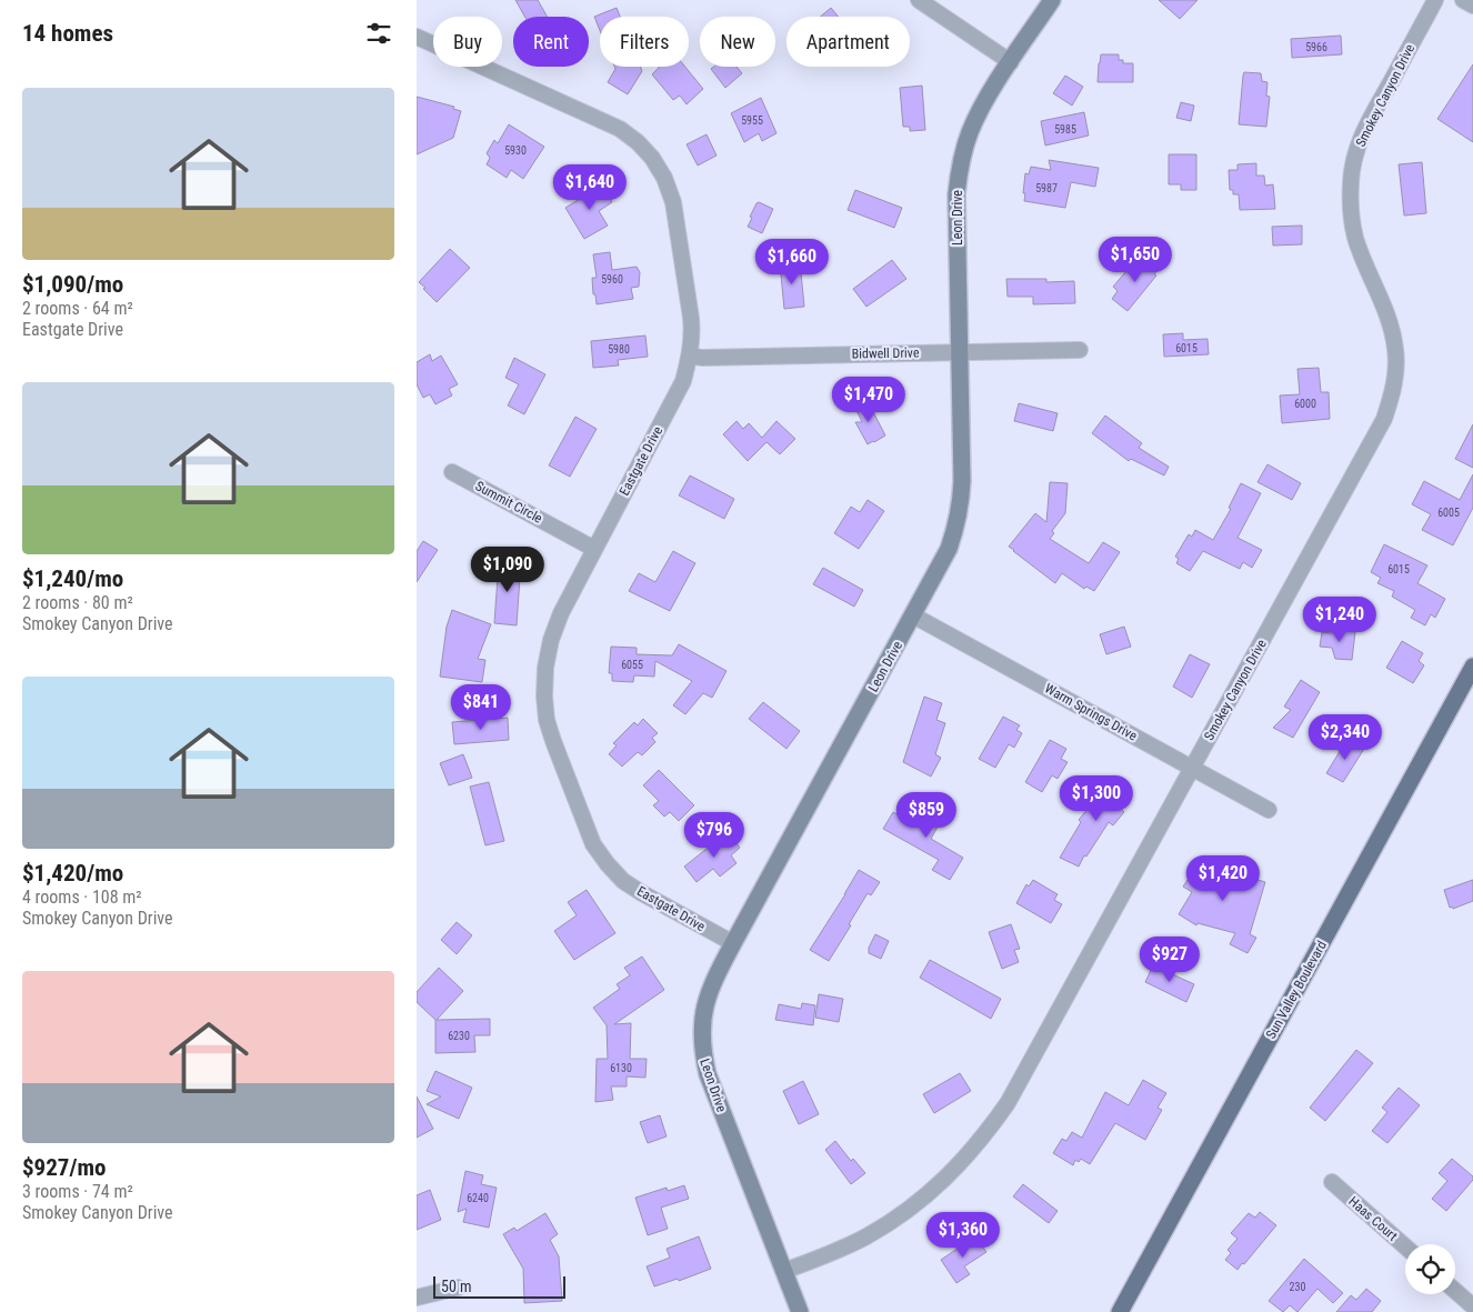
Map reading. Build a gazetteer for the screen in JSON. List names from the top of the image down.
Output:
{
  "streets": {
    "main road": ["Sun Valley Boulevard"],
    "street": [
      "Smokey Canyon Drive",
      "Leon Drive",
      "Bidwell Drive",
      "Eastgate Drive",
      "Summit Circle",
      "Warm Springs Drive",
      "Haas Court"
    ]
  },
  "crossings": [
    ["Smokey Canyon Drive", "Leon Drive"],
    ["Smokey Canyon Drive", "Warm Springs Drive"],
    ["Leon Drive", "Bidwell Drive"],
    ["Leon Drive", "Eastgate Drive"],
    ["Leon Drive", "Warm Springs Drive"],
    ["Bidwell Drive", "Eastgate Drive"],
    ["Eastgate Drive", "Summit Circle"]
  ],
  "house_numbers": [
    "5966",
    "5955",
    "5985",
    "5930",
    "5987",
    "5960",
    "6015",
    "5980",
    "6000",
    "6005",
    "6015",
    "6055",
    "6230",
    "6130",
    "6240",
    "230"
  ],
  "scale_bar": "50 m",
  "page": {
    "heading": "14 homes",
    "chip": [
      "Buy",
      "Rent",
      "Filters",
      "New",
      "Apartment"
    ],
    "list": [
      {
        "name": "$1,090/mo",
        "note": "2 rooms · 64 m² · Eastgate Drive"
      },
      {
        "name": "$1,240/mo",
        "note": "2 rooms · 80 m² · Smokey Canyon Drive"
      },
      {
        "name": "$1,420/mo",
        "note": "4 rooms · 108 m² · Smokey Canyon Drive"
      },
      {
        "name": "$927/mo",
        "note": "3 rooms · 74 m² · Smokey Canyon Drive"
      }
    ],
    "price": [
      "$1,640",
      "$1,650",
      "$1,660",
      "$1,470",
      "$1,090",
      "$1,240",
      "$841",
      "$2,340",
      "$1,300",
      "$859",
      "$796",
      "$1,420",
      "$927",
      "$1,360"
    ],
    "scale": "50 m"
  }
}
